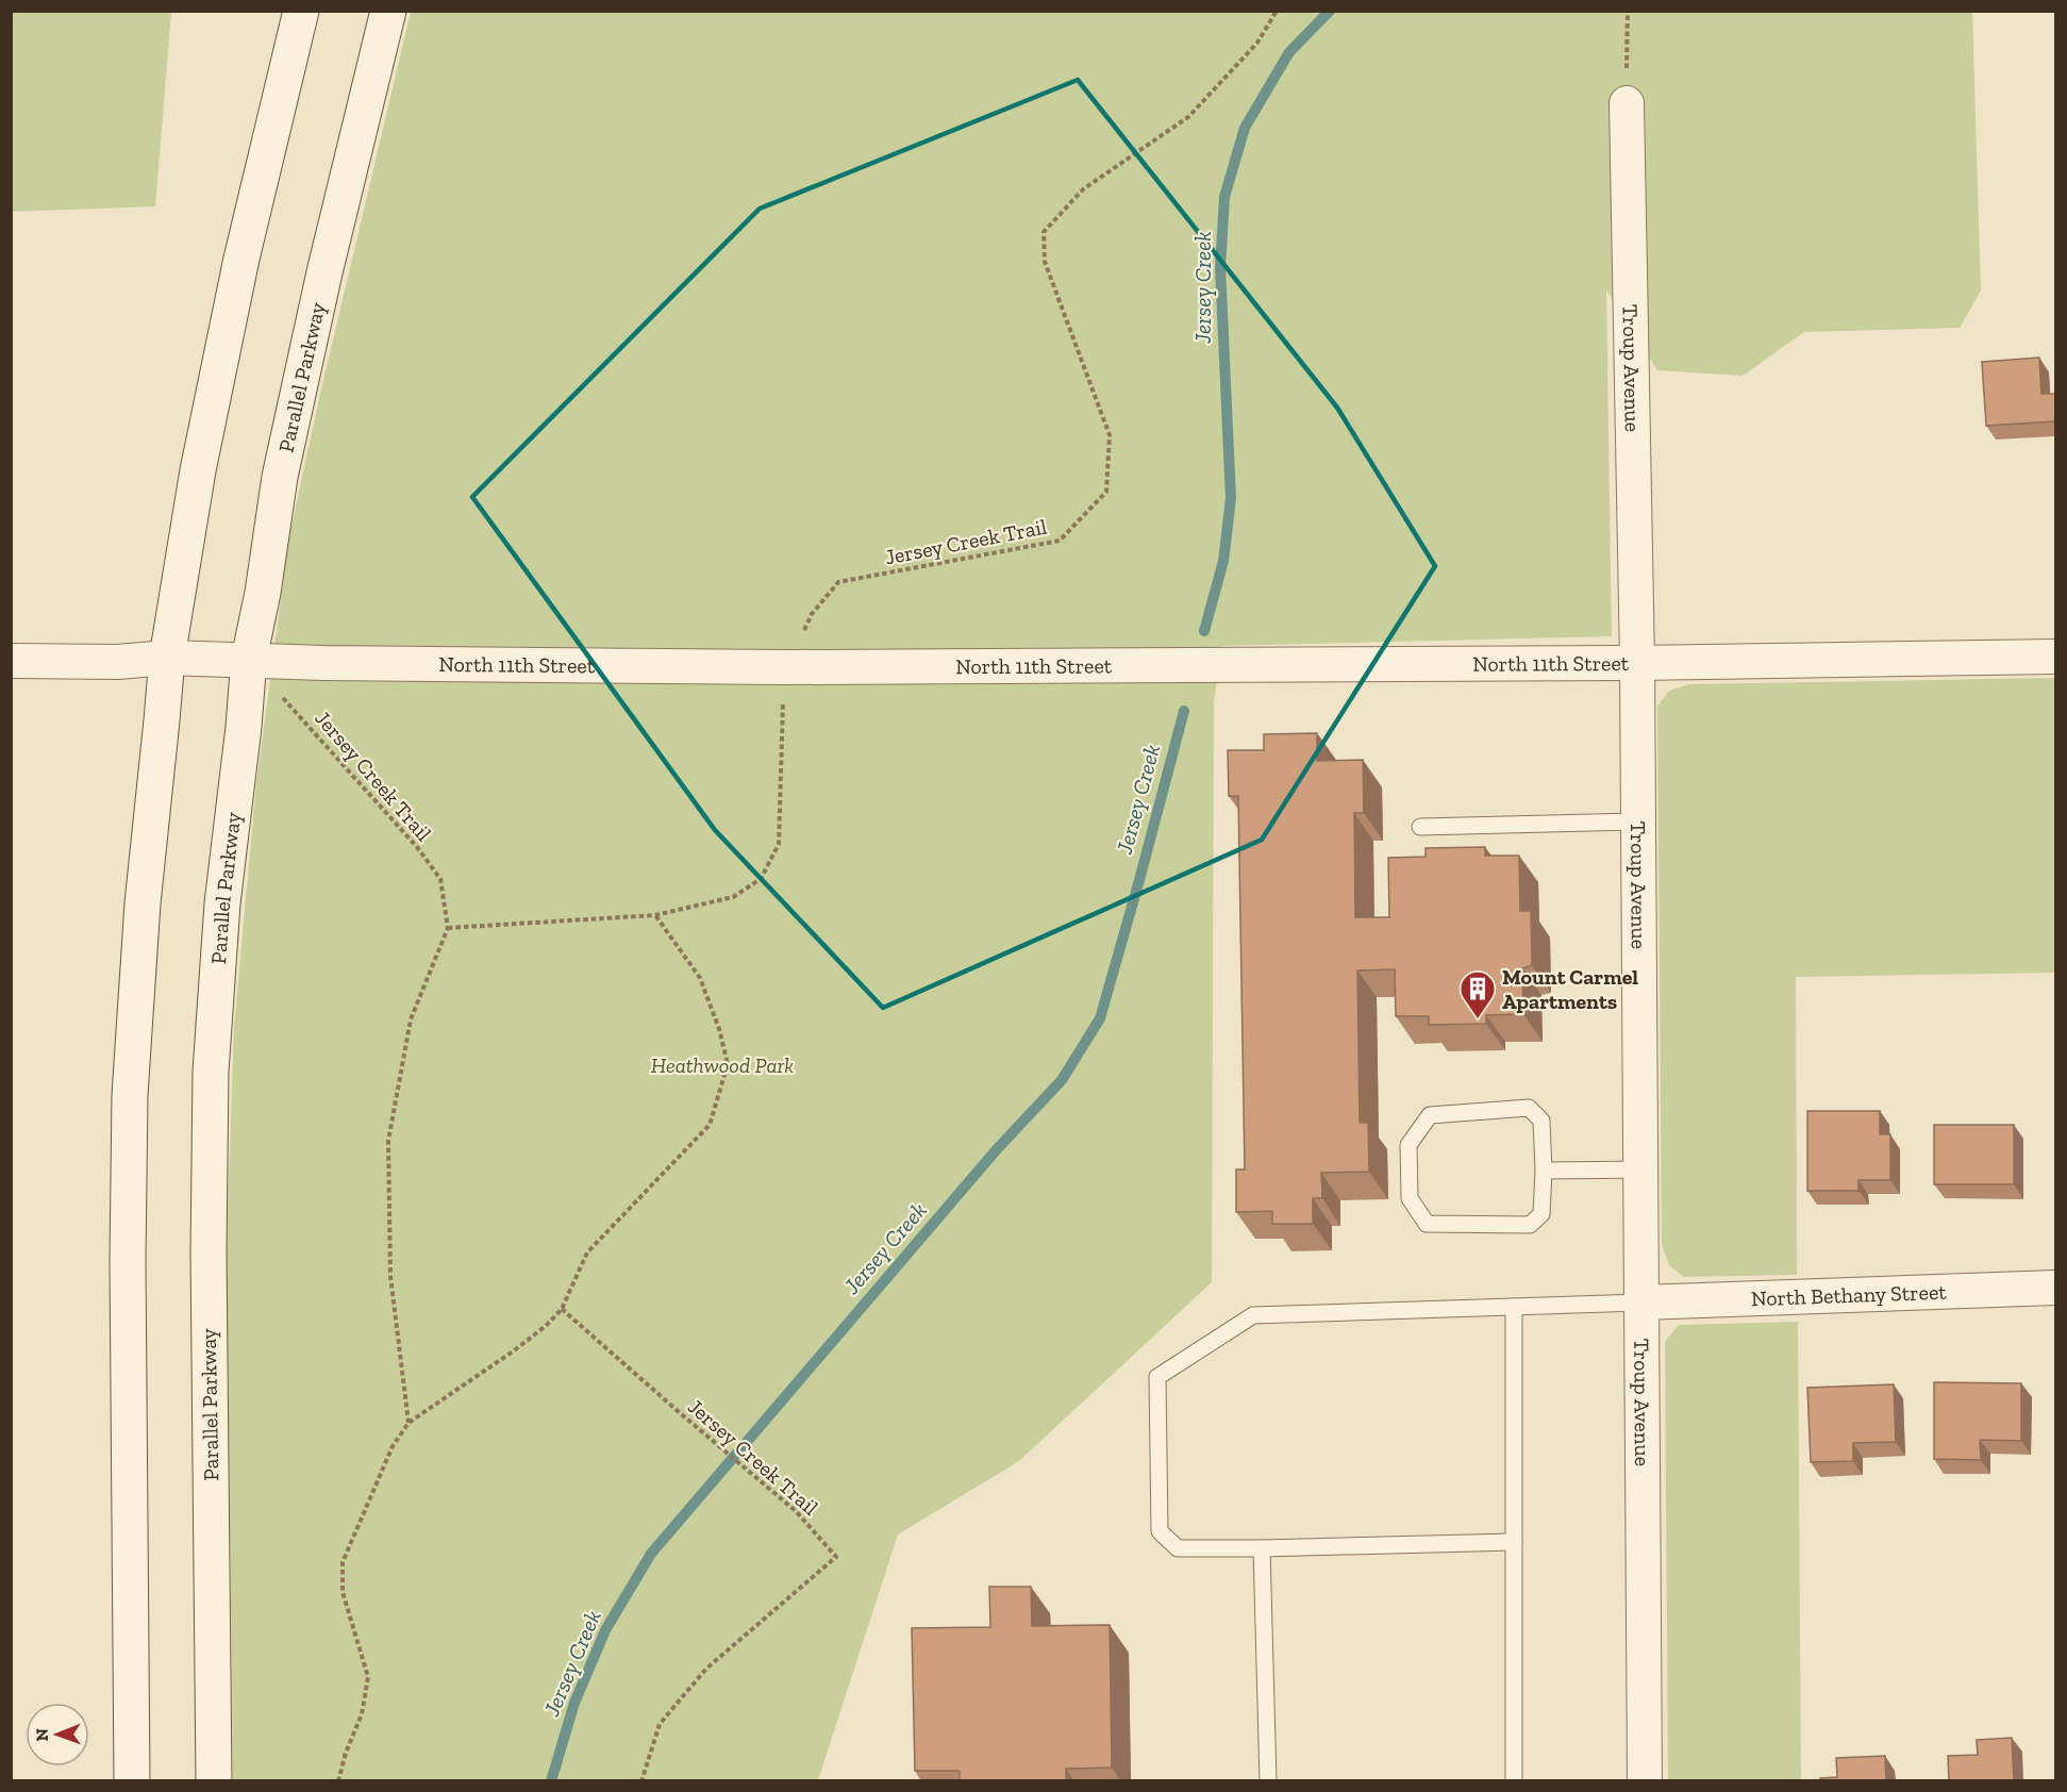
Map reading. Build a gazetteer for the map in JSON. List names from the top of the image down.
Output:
{
  "streets": {
    "main road": ["Parallel Parkway"],
    "street": ["Troup Avenue", "North 11th Street", "North Bethany Street"],
    "path": ["Jersey Creek Trail"]
  },
  "crossings": [
    ["Troup Avenue", "North 11th Street"],
    ["Troup Avenue", "North Bethany Street"],
    ["Parallel Parkway", "Jersey Creek Trail"],
    ["Parallel Parkway", "North 11th Street"],
    ["Jersey Creek Trail", "North 11th Street"]
  ],
  "water": ["Jersey Creek"],
  "parks": ["Heathwood Park"],
  "places": {
    "building": ["Mount Carmel Apartments"]
  },
  "north": "left"
}
